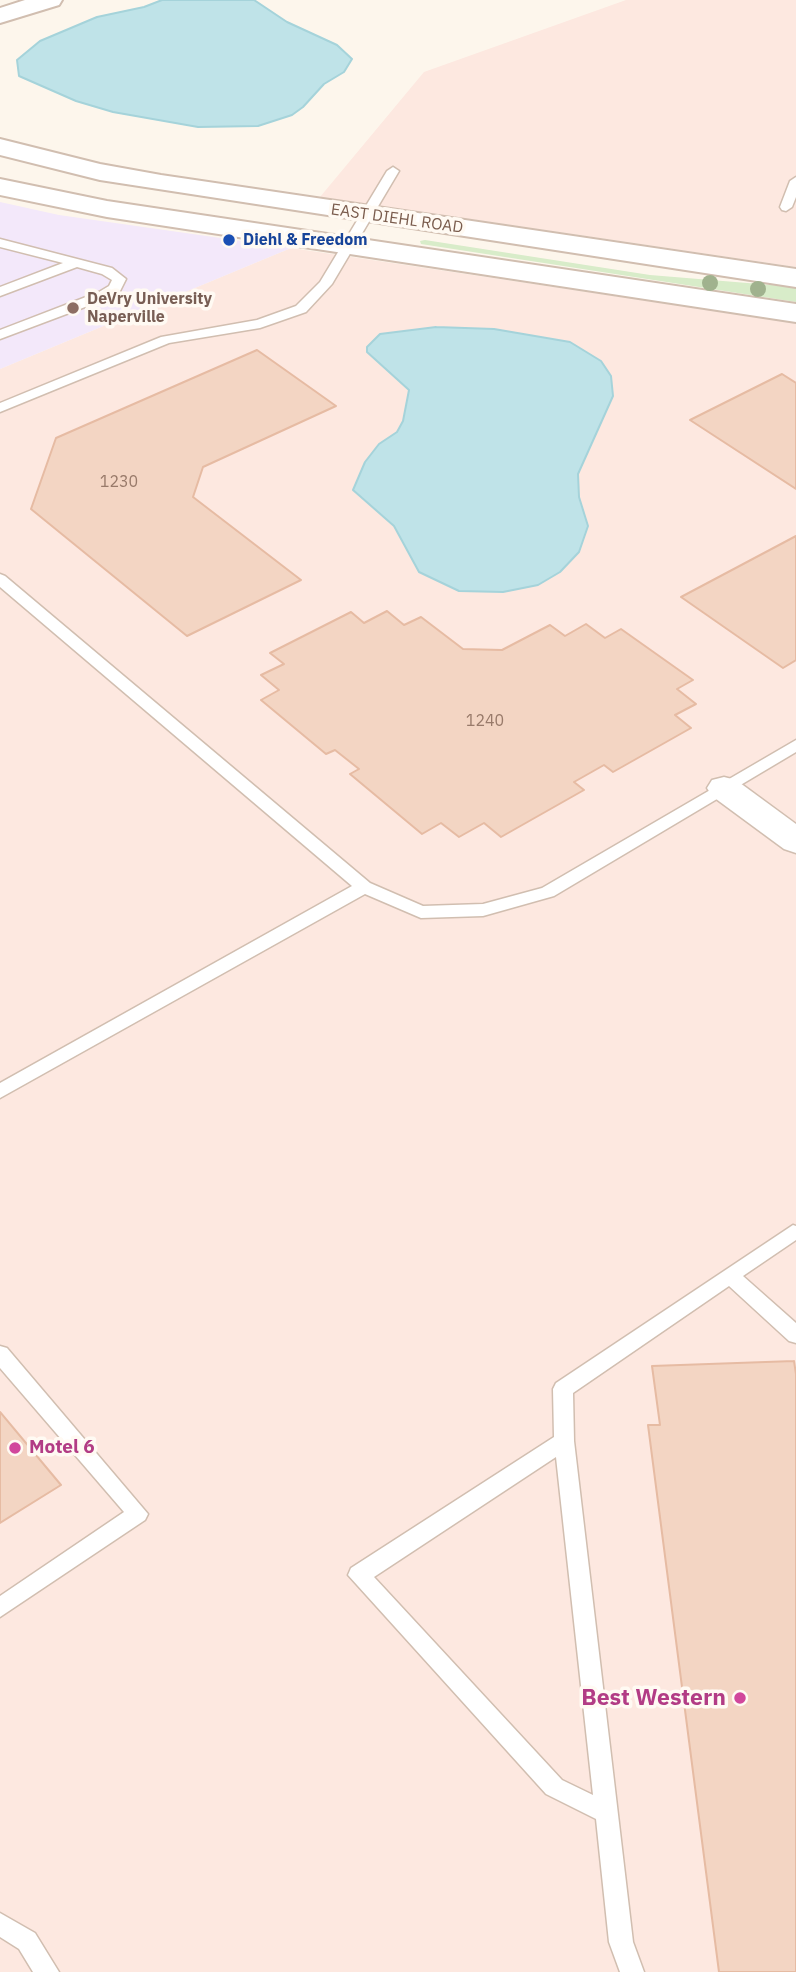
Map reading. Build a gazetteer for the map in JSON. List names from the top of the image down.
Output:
{
  "streets": {
    "street": ["EAST DIEHL ROAD"]
  },
  "places": [
    "Diehl & Freedom",
    "DeVry University Naperville",
    "Motel 6",
    "Best Western"
  ],
  "house_numbers": ["1230", "1240"]
}
